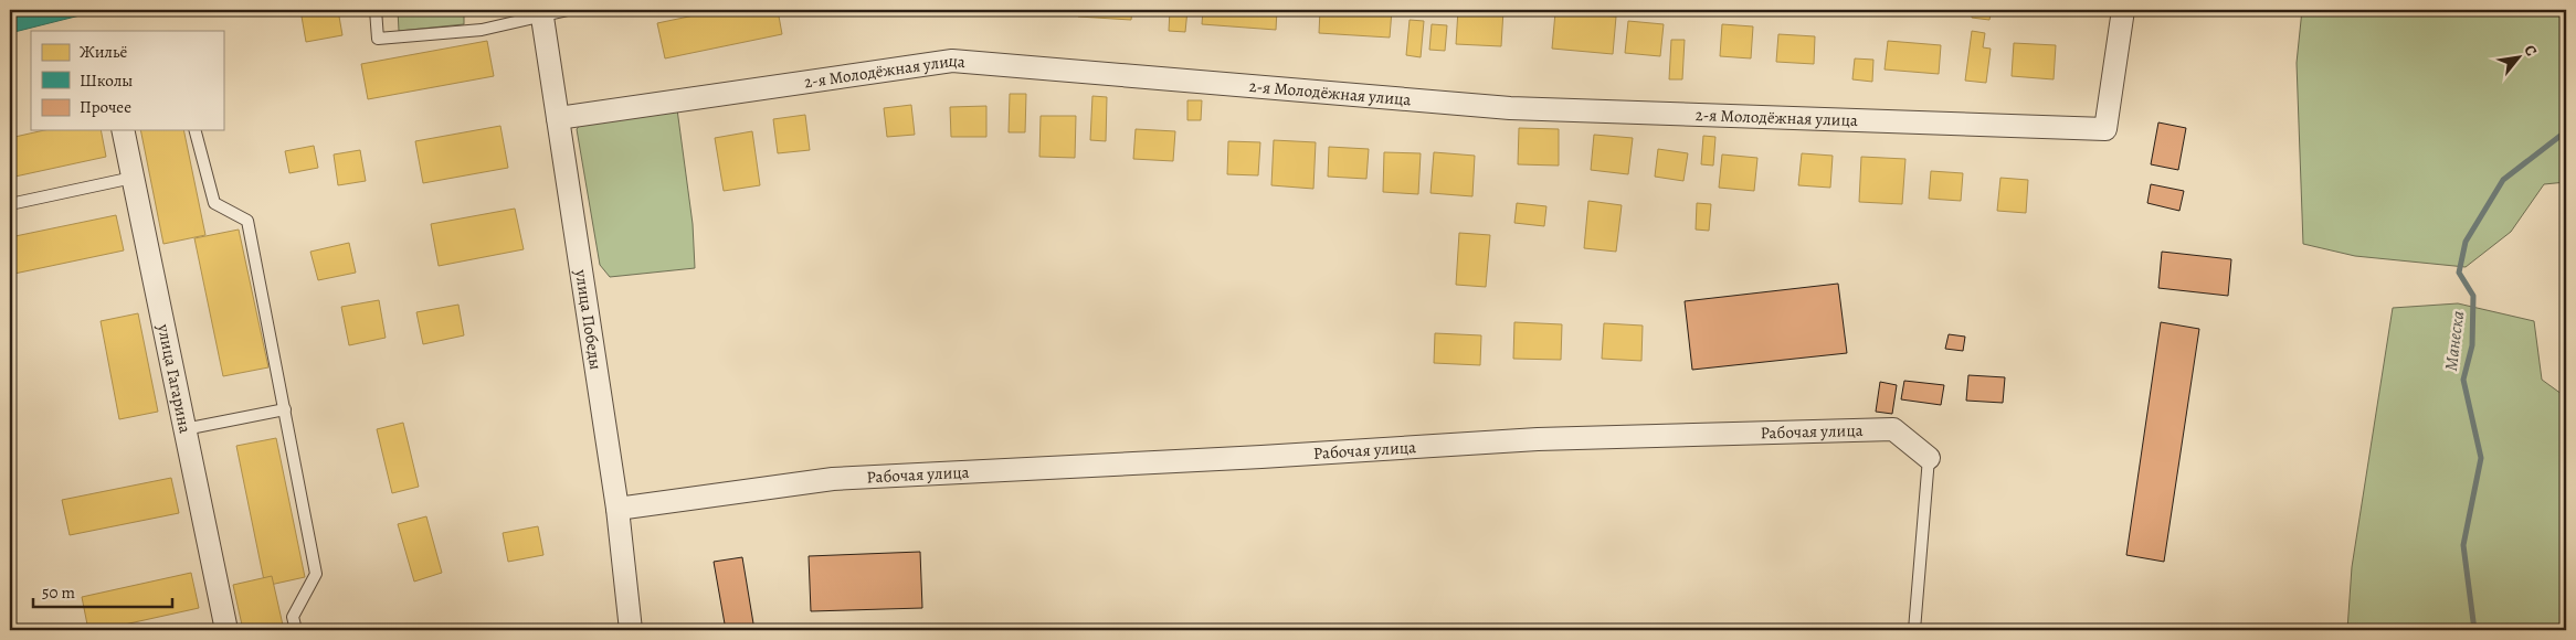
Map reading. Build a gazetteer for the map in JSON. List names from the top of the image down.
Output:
{
  "streets": {
    "street": [
      "2-я Молодёжная улица",
      "улица Победы",
      "улица Гагарина",
      "Рабочая улица"
    ]
  },
  "crossings": [
    ["2-я Молодёжная улица", "улица Победы"],
    ["улица Победы", "Рабочая улица"]
  ],
  "water": ["Манеска"],
  "legend": ["Жильё", "Школы", "Прочее"],
  "scale_bar": "50 m",
  "north": "top right"
}
